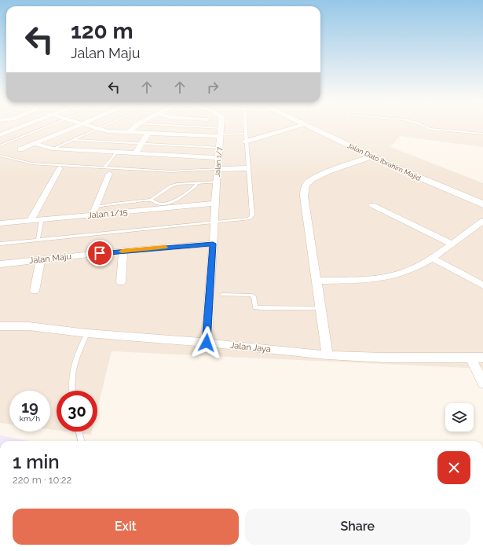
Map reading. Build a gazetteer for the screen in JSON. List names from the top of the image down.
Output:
{
  "streets": {
    "street": [
      "Jalan 1/7",
      "Jalan Dato Ibrahim Majid",
      "Jalan 1/15",
      "Jalan Maju",
      "Jalan Jaya"
    ]
  },
  "crossings": [
    ["Jalan 1/7", "Jalan 1/15"],
    ["Jalan 1/7", "Jalan Maju"],
    ["Jalan 1/7", "Jalan Jaya"]
  ],
  "page": {
    "turn": ["120 m", "Jalan Maju"],
    "speed": "19 km/h",
    "limit": "30",
    "heading": ["1 min", "220 m · 10:22"],
    "buttons": ["Exit", "Share"]
  }
}
